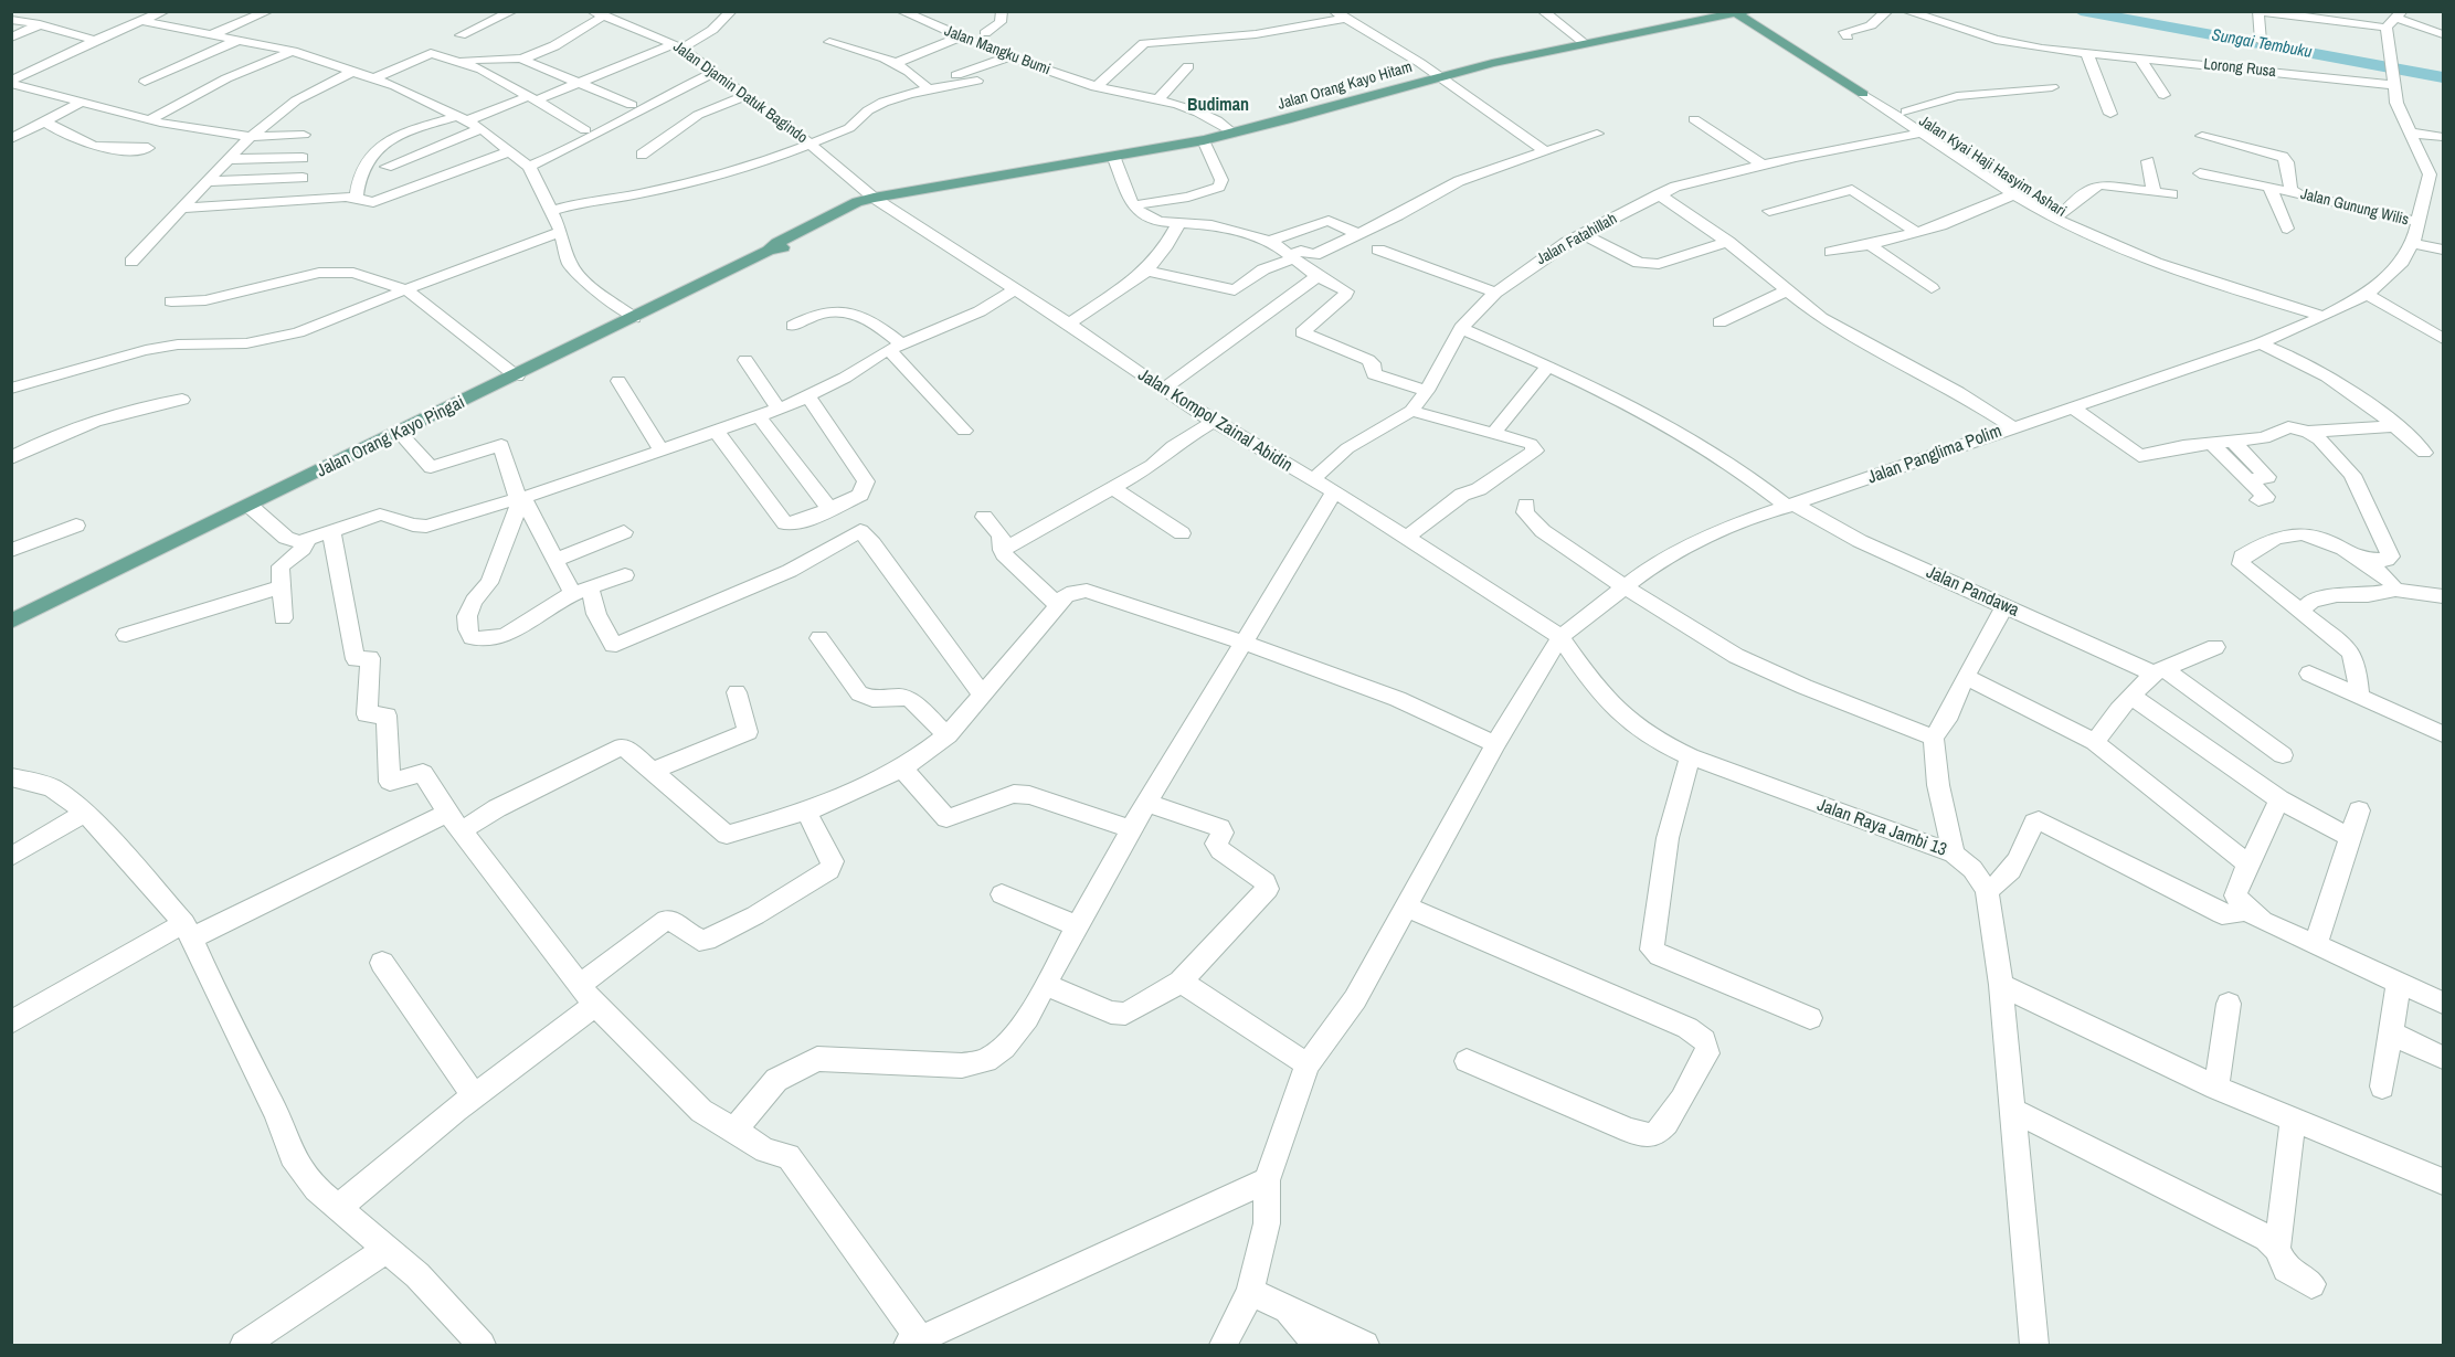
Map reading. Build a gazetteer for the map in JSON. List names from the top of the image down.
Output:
{
  "streets": {
    "main road": ["Jalan Orang Kayo Hitam", "Jalan Orang Kayo Pingai"],
    "street": [
      "Jalan Mangku Bumi",
      "Lorong Rusa",
      "Jalan Djamin Datuk Bagindo",
      "Jalan Kyai Haji Hasyim Ashari",
      "Jalan Gunung Wilis",
      "Jalan Fatahillah",
      "Jalan Kompol Zainal Abidin",
      "Jalan Panglima Polim",
      "Jalan Pandawa",
      "Jalan Raya Jambi 13"
    ]
  },
  "crossings": [
    ["Jalan Mangku Bumi", "Jalan Orang Kayo Hitam"],
    ["Jalan Orang Kayo Hitam", "Jalan Djamin Datuk Bagindo"],
    ["Jalan Orang Kayo Hitam", "Jalan Kompol Zainal Abidin"],
    ["Jalan Orang Kayo Hitam", "Jalan Orang Kayo Pingai"],
    ["Jalan Djamin Datuk Bagindo", "Jalan Kompol Zainal Abidin"],
    ["Jalan Djamin Datuk Bagindo", "Jalan Orang Kayo Pingai"],
    ["Jalan Kyai Haji Hasyim Ashari", "Jalan Fatahillah"],
    ["Jalan Kyai Haji Hasyim Ashari", "Jalan Panglima Polim"],
    ["Jalan Gunung Wilis", "Jalan Panglima Polim"],
    ["Jalan Fatahillah", "Jalan Kompol Zainal Abidin"],
    ["Jalan Fatahillah", "Jalan Pandawa"],
    ["Jalan Kompol Zainal Abidin", "Jalan Orang Kayo Pingai"],
    ["Jalan Kompol Zainal Abidin", "Jalan Panglima Polim"],
    ["Jalan Kompol Zainal Abidin", "Jalan Raya Jambi 13"],
    ["Jalan Panglima Polim", "Jalan Pandawa"],
    ["Jalan Panglima Polim", "Jalan Raya Jambi 13"]
  ],
  "districts": ["Budiman"],
  "water": ["Sungai Tembuku"]
}
